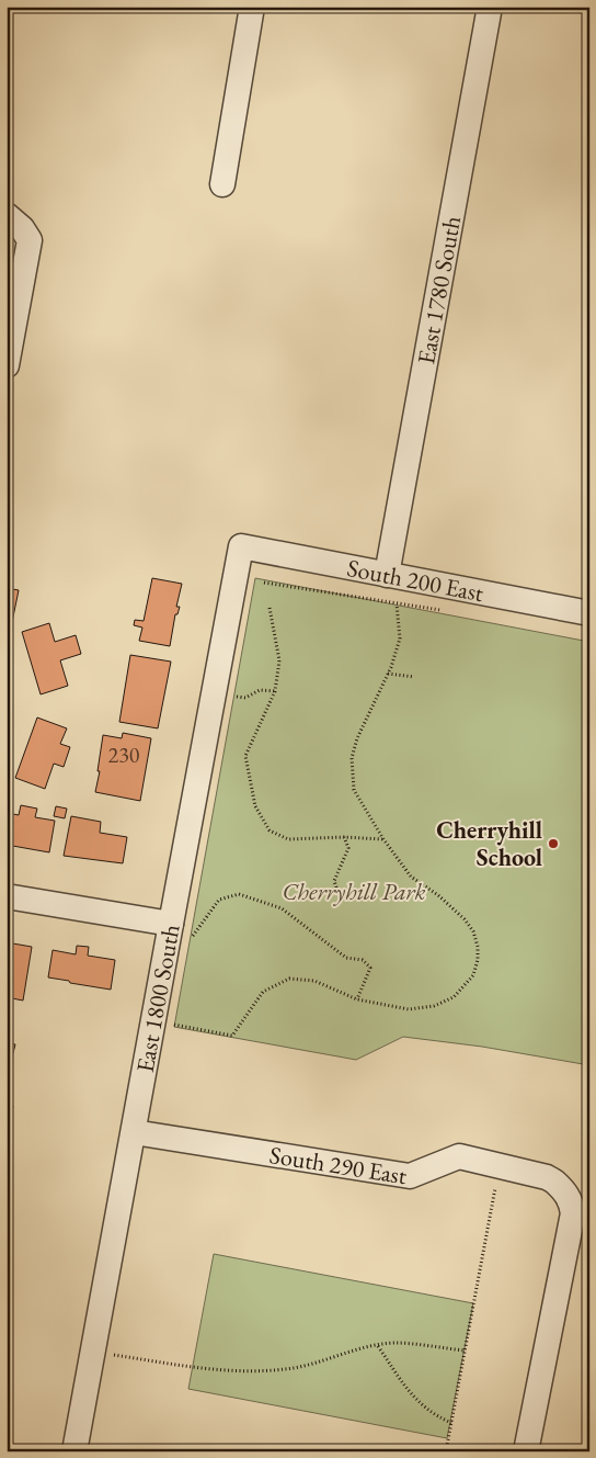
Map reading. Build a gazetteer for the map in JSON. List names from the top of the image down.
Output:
{
  "streets": {
    "street": [
      "East 1780 South",
      "South 200 East",
      "East 1800 South",
      "South 290 East"
    ]
  },
  "crossings": [
    ["East 1780 South", "South 200 East"],
    ["South 200 East", "East 1800 South"],
    ["East 1800 South", "South 290 East"]
  ],
  "parks": ["Cherryhill Park"],
  "places": ["Cherryhill School"],
  "house_numbers": ["230"]
}
